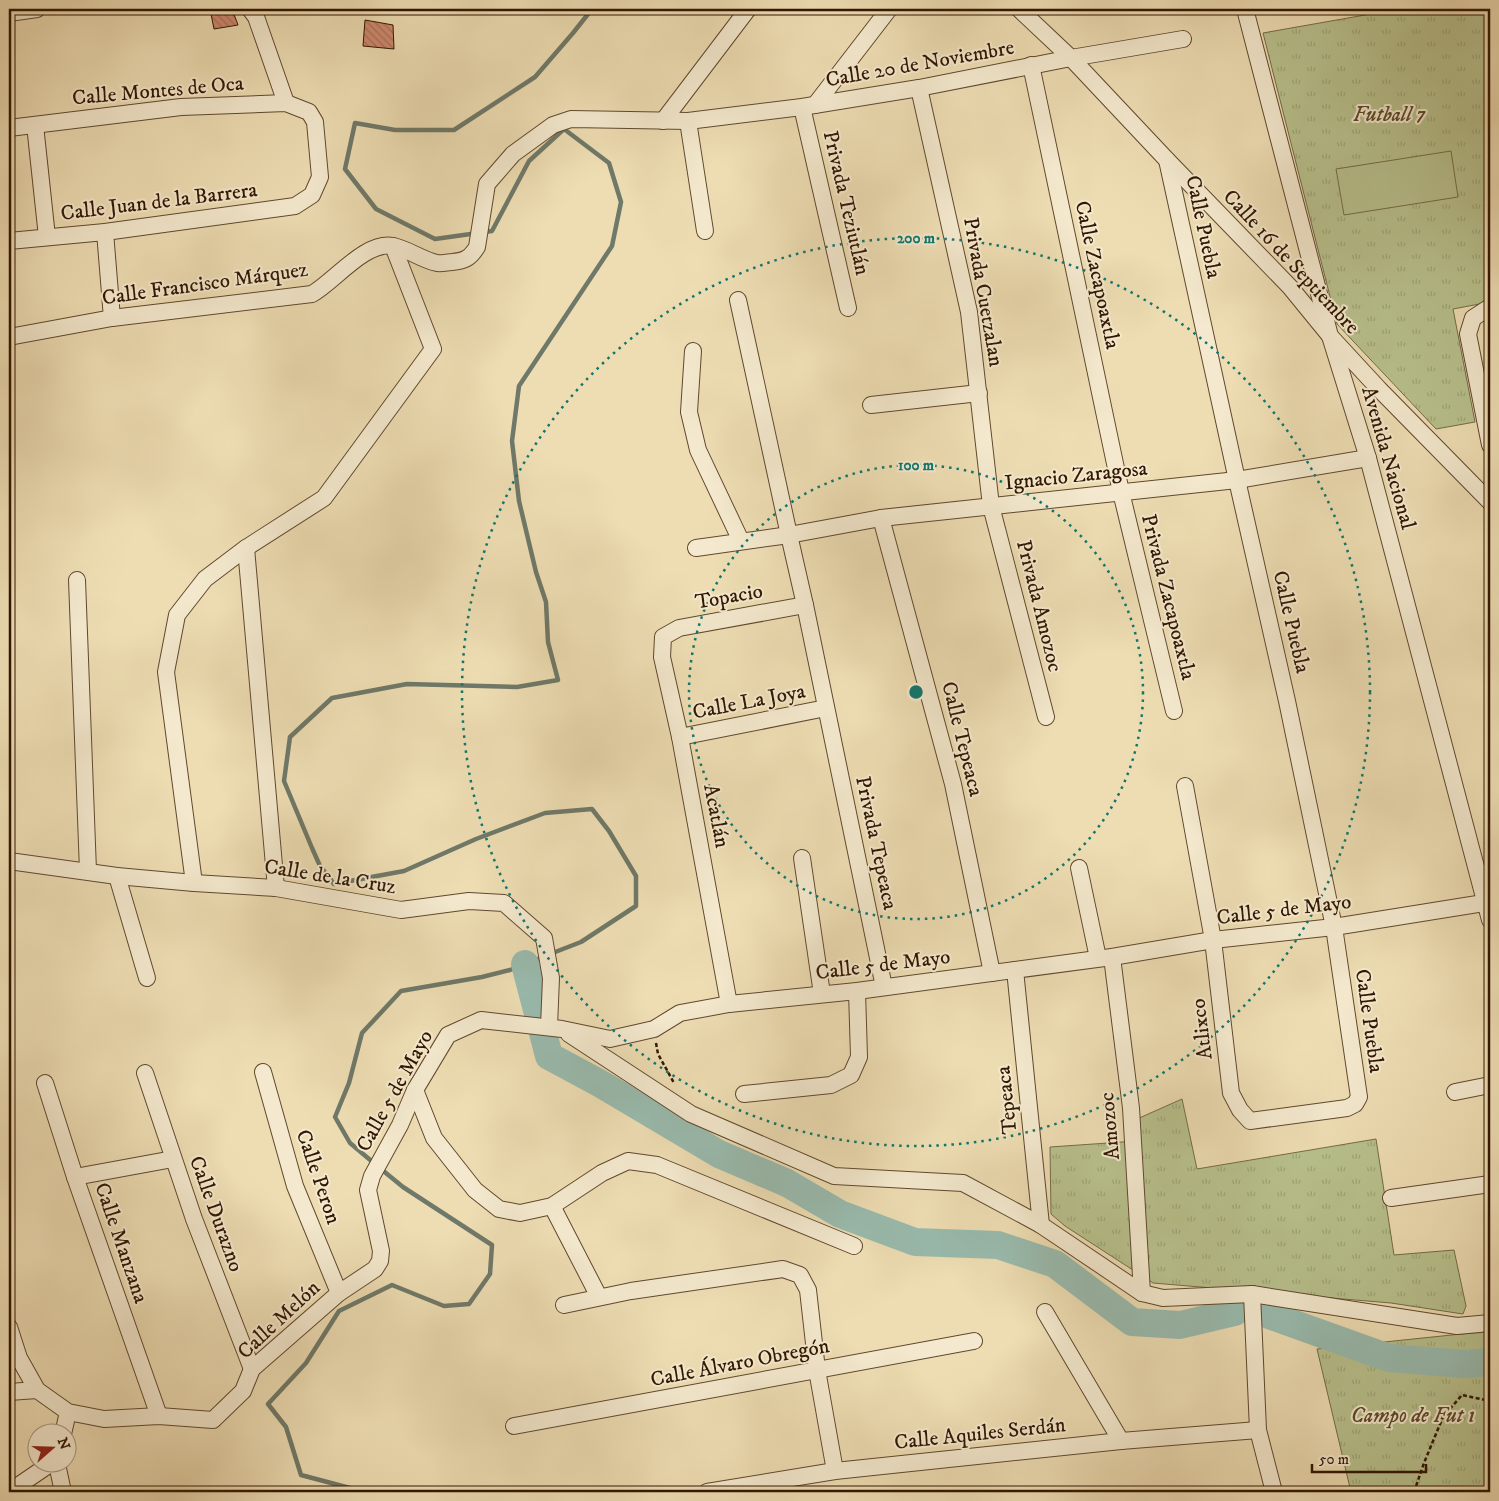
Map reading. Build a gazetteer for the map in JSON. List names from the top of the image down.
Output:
{
  "streets": {
    "street": [
      "Calle 20 de Noviembre",
      "Calle Montes de Oca",
      "Calle Juan de la Barrera",
      "Privada Teziutlán",
      "Calle Puebla",
      "Calle 16 de Septiembre",
      "Calle Zacapoaxtla",
      "Calle Francisco Márquez",
      "Privada Cuetzalan",
      "Avenida Nacional",
      "Ignacio Zaragosa",
      "Topacio",
      "Privada Zacapoaxtla",
      "Privada Amozoc",
      "Calle La Joya",
      "Calle Tepeaca",
      "Acatlán",
      "Privada Tepeaca",
      "Calle de la Cruz",
      "Calle 5 de Mayo",
      "Atlixco",
      "Tepeaca",
      "Amozoc",
      "Calle Peron",
      "Calle Durazno",
      "Calle Manzana",
      "Calle Melón",
      "Calle Álvaro Obregón",
      "Calle Aquiles Serdán"
    ]
  },
  "crossings": [
    ["Calle 20 de Noviembre", "Privada Teziutlán"],
    ["Calle 20 de Noviembre", "Calle 16 de Septiembre"],
    ["Calle 20 de Noviembre", "Calle Zacapoaxtla"],
    ["Calle 20 de Noviembre", "Calle Francisco Márquez"],
    ["Calle 20 de Noviembre", "Privada Cuetzalan"],
    ["Calle Montes de Oca", "Calle Juan de la Barrera"],
    ["Calle Puebla", "Calle 16 de Septiembre"],
    ["Calle Puebla", "Ignacio Zaragosa"],
    ["Calle Puebla", "Calle 5 de Mayo"],
    ["Calle Puebla", "Atlixco"],
    ["Calle 16 de Septiembre", "Avenida Nacional"],
    ["Calle Zacapoaxtla", "Ignacio Zaragosa"],
    ["Calle Zacapoaxtla", "Privada Zacapoaxtla"],
    ["Privada Cuetzalan", "Ignacio Zaragosa"],
    ["Privada Cuetzalan", "Privada Amozoc"],
    ["Avenida Nacional", "Ignacio Zaragosa"],
    ["Avenida Nacional", "Calle 5 de Mayo"],
    ["Ignacio Zaragosa", "Privada Zacapoaxtla"],
    ["Ignacio Zaragosa", "Privada Amozoc"],
    ["Ignacio Zaragosa", "Calle Tepeaca"],
    ["Topacio", "Acatlán"],
    ["Calle La Joya", "Acatlán"],
    ["Calle La Joya", "Privada Tepeaca"],
    ["Calle Tepeaca", "Calle 5 de Mayo"],
    ["Acatlán", "Calle 5 de Mayo"],
    ["Privada Tepeaca", "Calle 5 de Mayo"],
    ["Calle de la Cruz", "Calle 5 de Mayo"],
    ["Calle 5 de Mayo", "Atlixco"],
    ["Calle 5 de Mayo", "Tepeaca"],
    ["Calle 5 de Mayo", "Amozoc"],
    ["Calle 5 de Mayo", "Calle Melón"],
    ["Calle Peron", "Calle Melón"],
    ["Calle Durazno", "Calle Melón"],
    ["Calle Manzana", "Calle Melón"]
  ],
  "parks": ["Futball 7", "Campo de Fut 1"],
  "scale_bar": "50 m",
  "north": "right",
  "rings": ["200 m", "100 m"]
}
